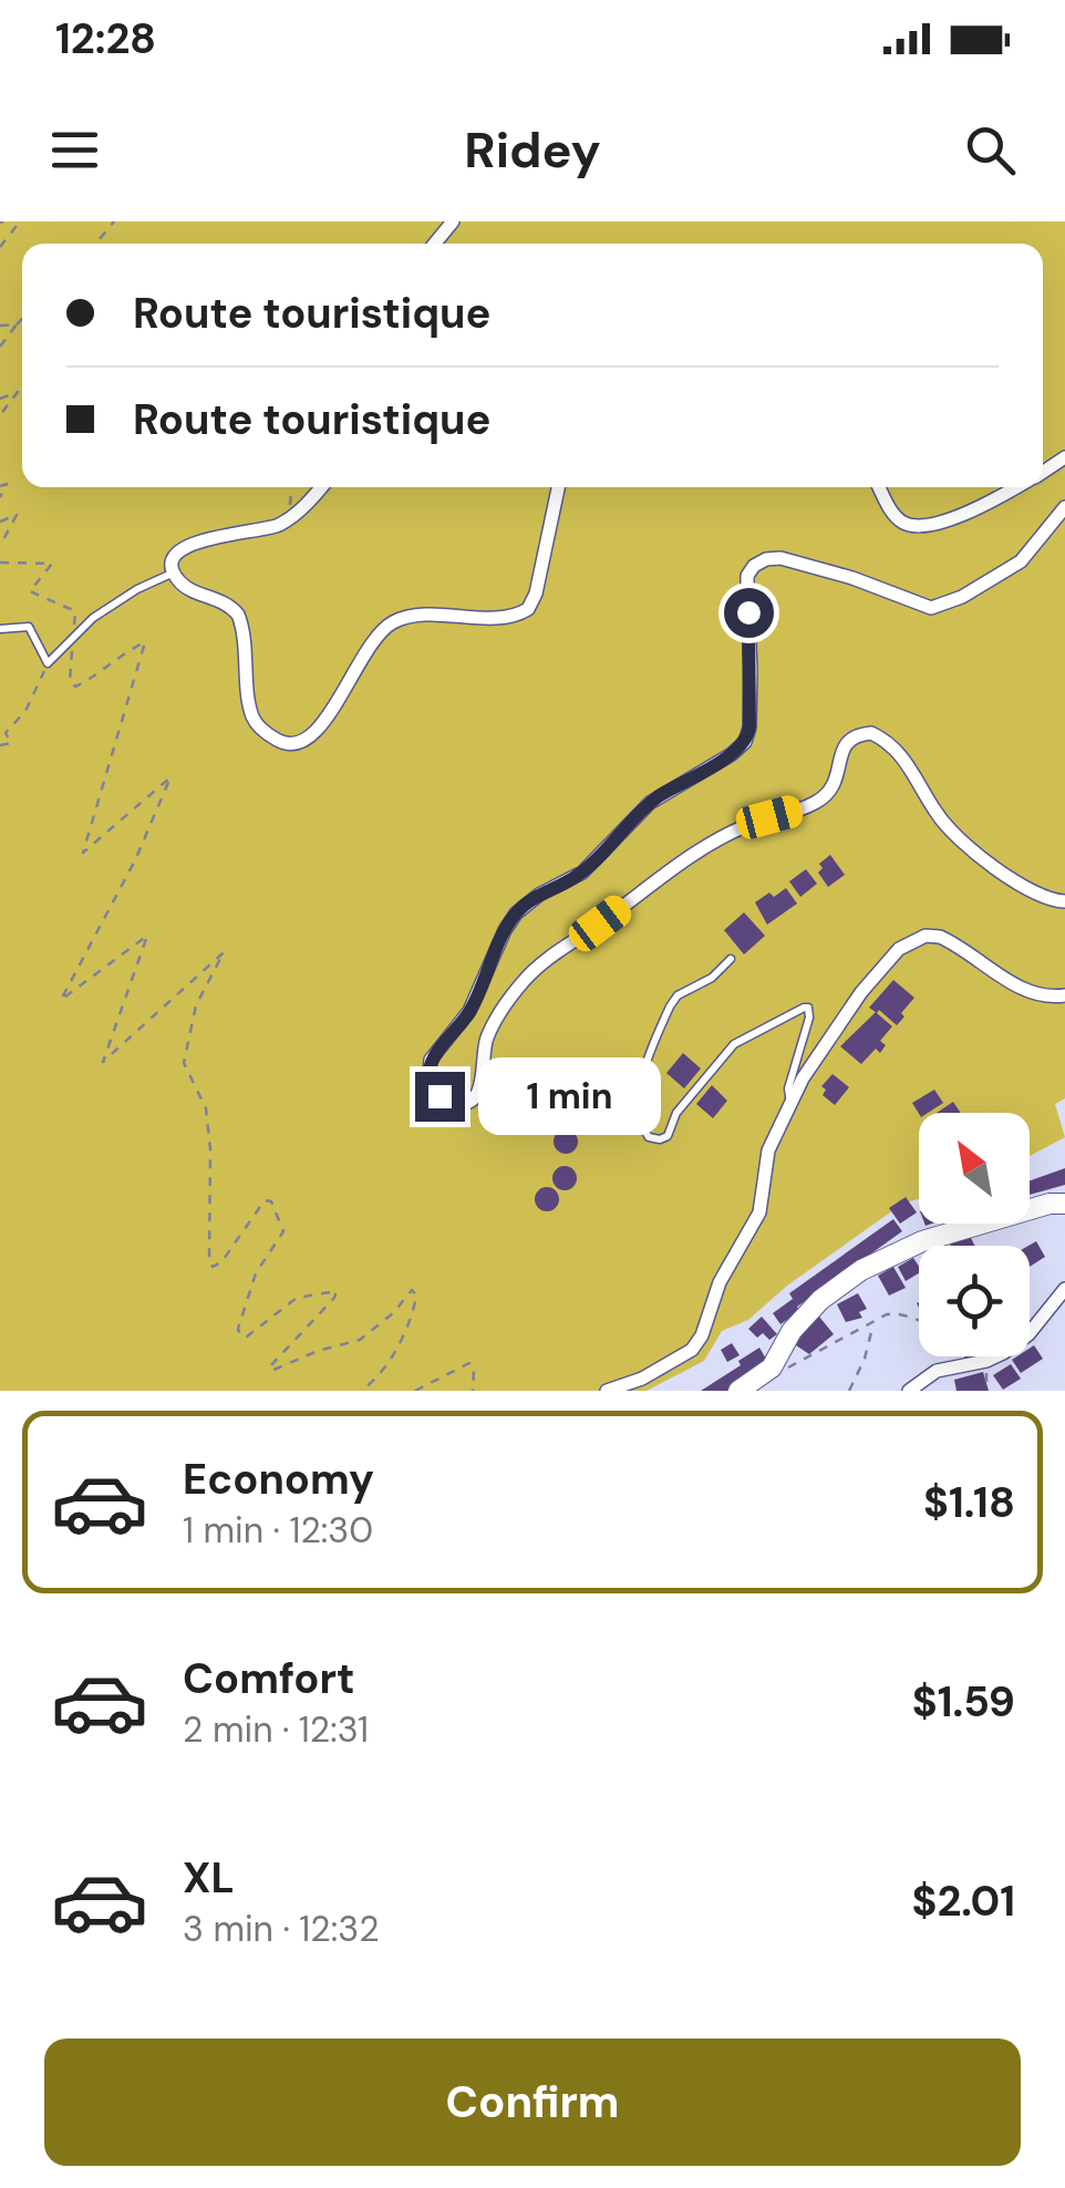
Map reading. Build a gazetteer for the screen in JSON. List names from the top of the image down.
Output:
{
  "north": "top left",
  "page": {
    "status": "12:28",
    "header": "Ridey",
    "banner": ["Route touristique", "Route touristique"],
    "bubble": "1 min",
    "list": [
      {
        "name": "Economy",
        "note": "1 min · 12:30",
        "value": "$1.18"
      },
      {
        "name": "Comfort",
        "note": "2 min · 12:31",
        "value": "$1.59"
      },
      {
        "name": "XL",
        "note": "3 min · 12:32",
        "value": "$2.01"
      }
    ],
    "buttons": "Confirm"
  }
}
